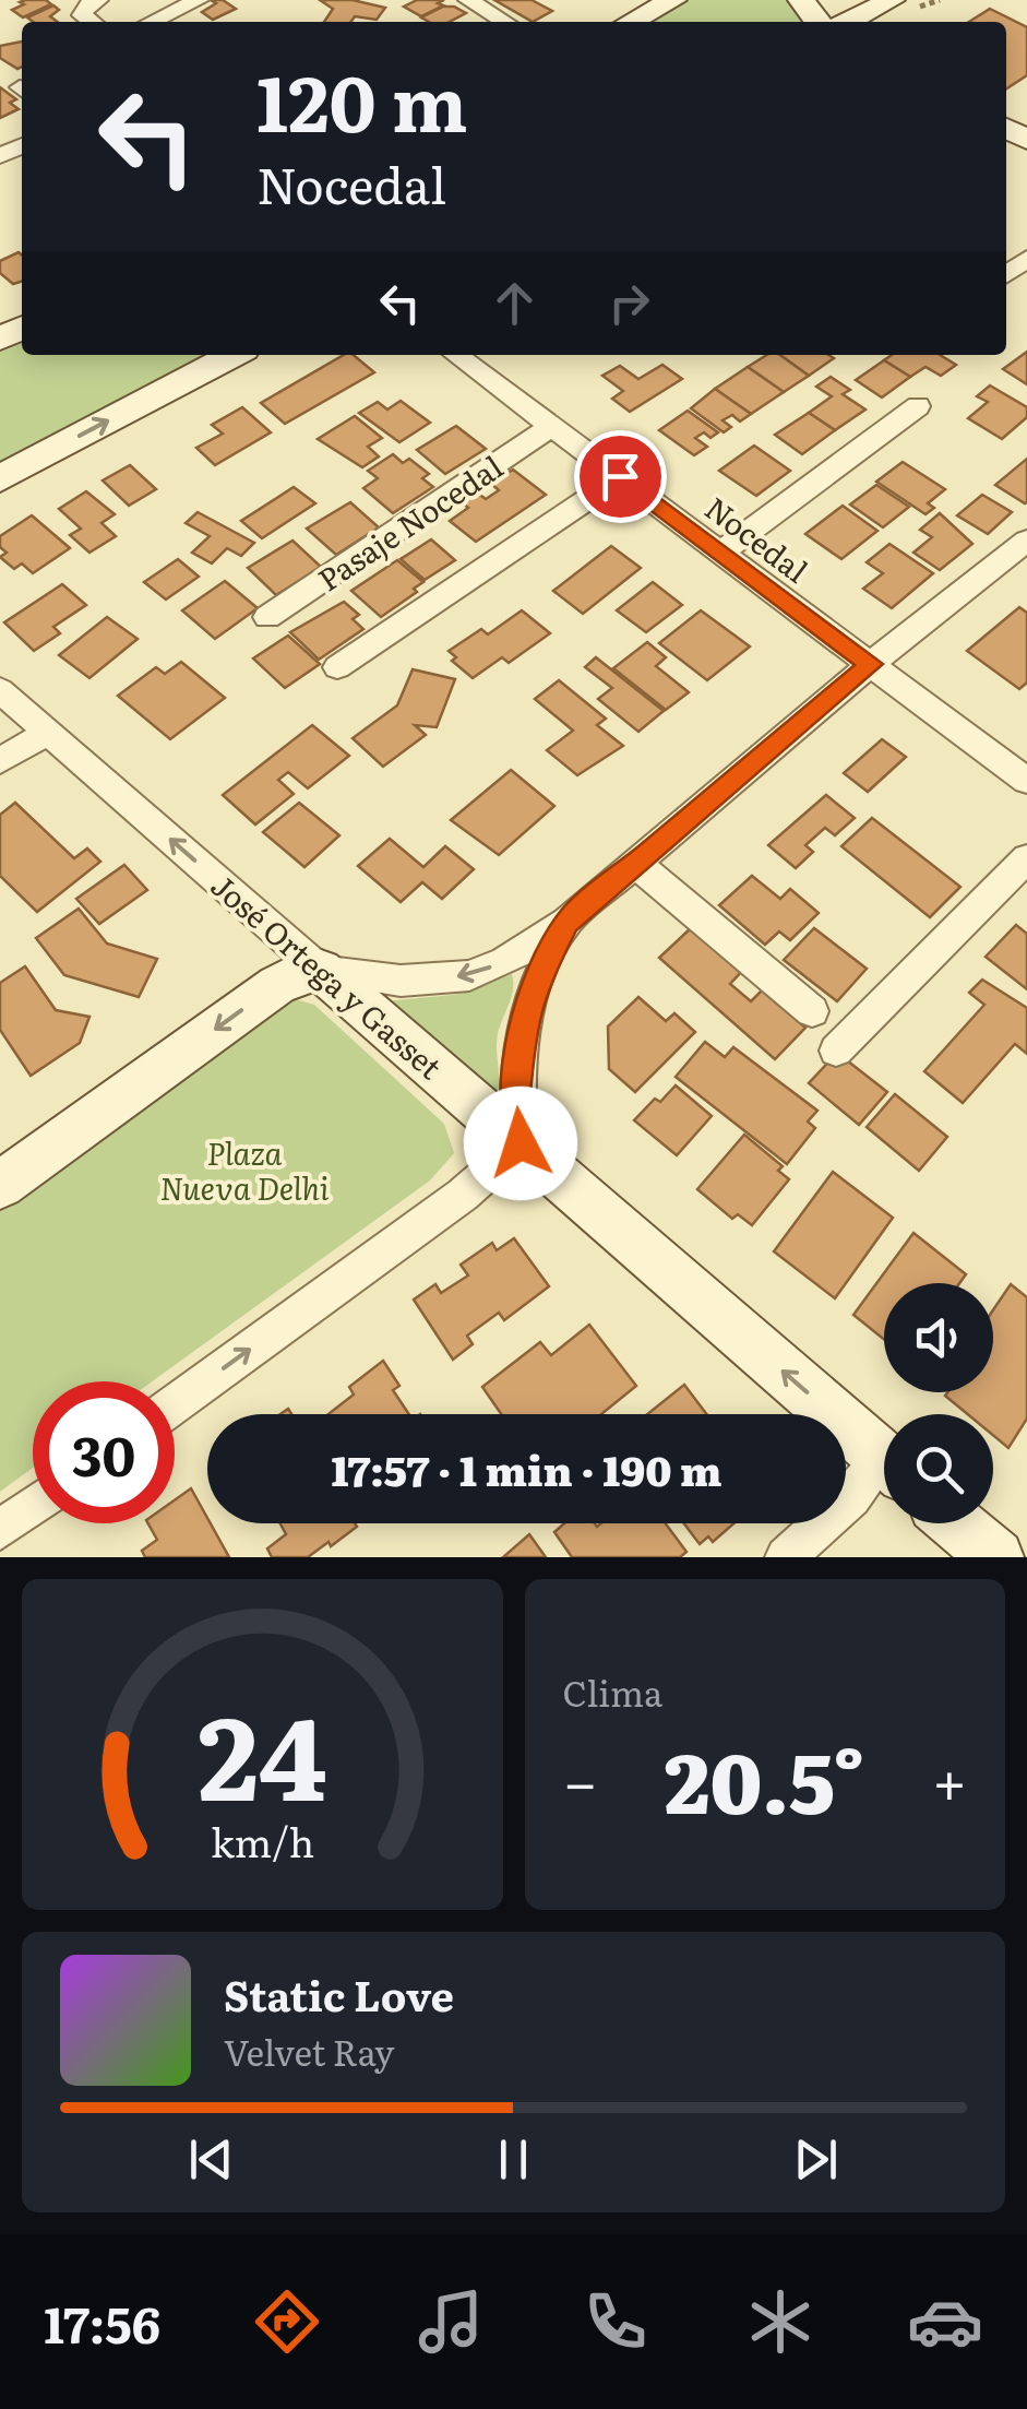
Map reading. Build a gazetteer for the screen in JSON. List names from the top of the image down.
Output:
{
  "streets": {
    "street": ["Pasaje Nocedal", "Nocedal", "José Ortega y Gasset"]
  },
  "crossings": [
    ["Pasaje Nocedal", "Nocedal"]
  ],
  "one_way": ["José Ortega y Gasset"],
  "parks": ["Plaza Nueva Delhi"],
  "page": {
    "turn": ["120 m", "Nocedal"],
    "limit": "30",
    "trip": "17:57 · 1 min · 190 m",
    "tile": "Clima",
    "heat": ["−", "20.5°", "+"],
    "song": ["Static Love", "Velvet Ray"],
    "tabs": "17:56",
    "gauge": ["24", "km/h"]
  }
}
